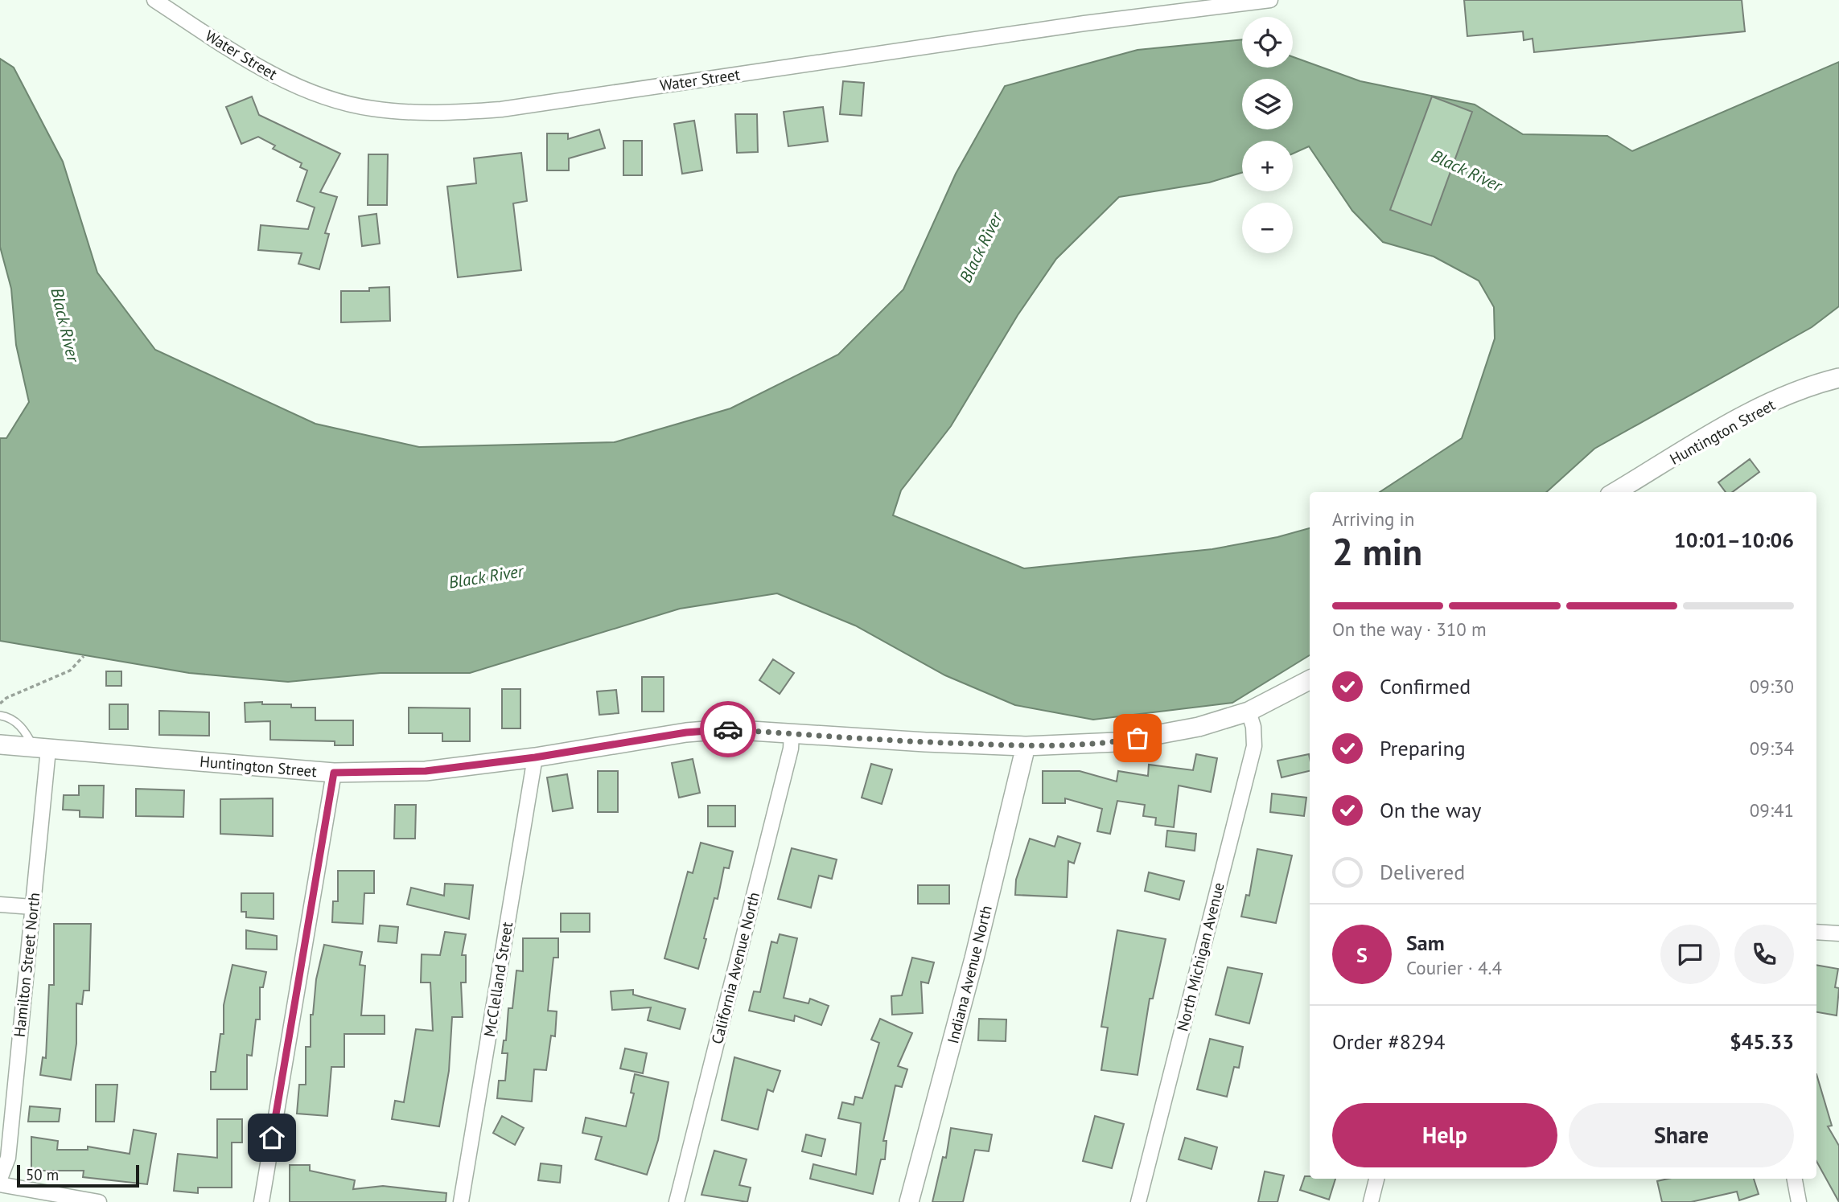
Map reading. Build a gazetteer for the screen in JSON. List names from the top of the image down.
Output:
{
  "streets": {
    "street": [
      "Water Street",
      "Huntington Street",
      "North Michigan Avenue",
      "Hamilton Street North",
      "California Avenue North",
      "Indiana Avenue North",
      "McClelland Street"
    ]
  },
  "crossings": [
    ["Huntington Street", "North Michigan Avenue"],
    ["Huntington Street", "Hamilton Street North"],
    ["Huntington Street", "California Avenue North"],
    ["Huntington Street", "Indiana Avenue North"],
    ["Huntington Street", "McClelland Street"]
  ],
  "water": ["Black River"],
  "scale_bar": "50 m",
  "page": {
    "map_buttons": ["+", "−"],
    "heading": ["2 min", "Arriving in", "10:01–10:06"],
    "panel": [
      "Sam",
      "Courier · 4.4",
      "Order #8294",
      "$45.33"
    ],
    "bar": "On the way · 310 m",
    "list": [
      ["Confirmed", "09:30"],
      ["Preparing", "09:34"],
      ["On the way", "09:41"],
      "Delivered"
    ],
    "round": "S",
    "buttons": ["Help", "Share"],
    "scale": "50 m"
  }
}
